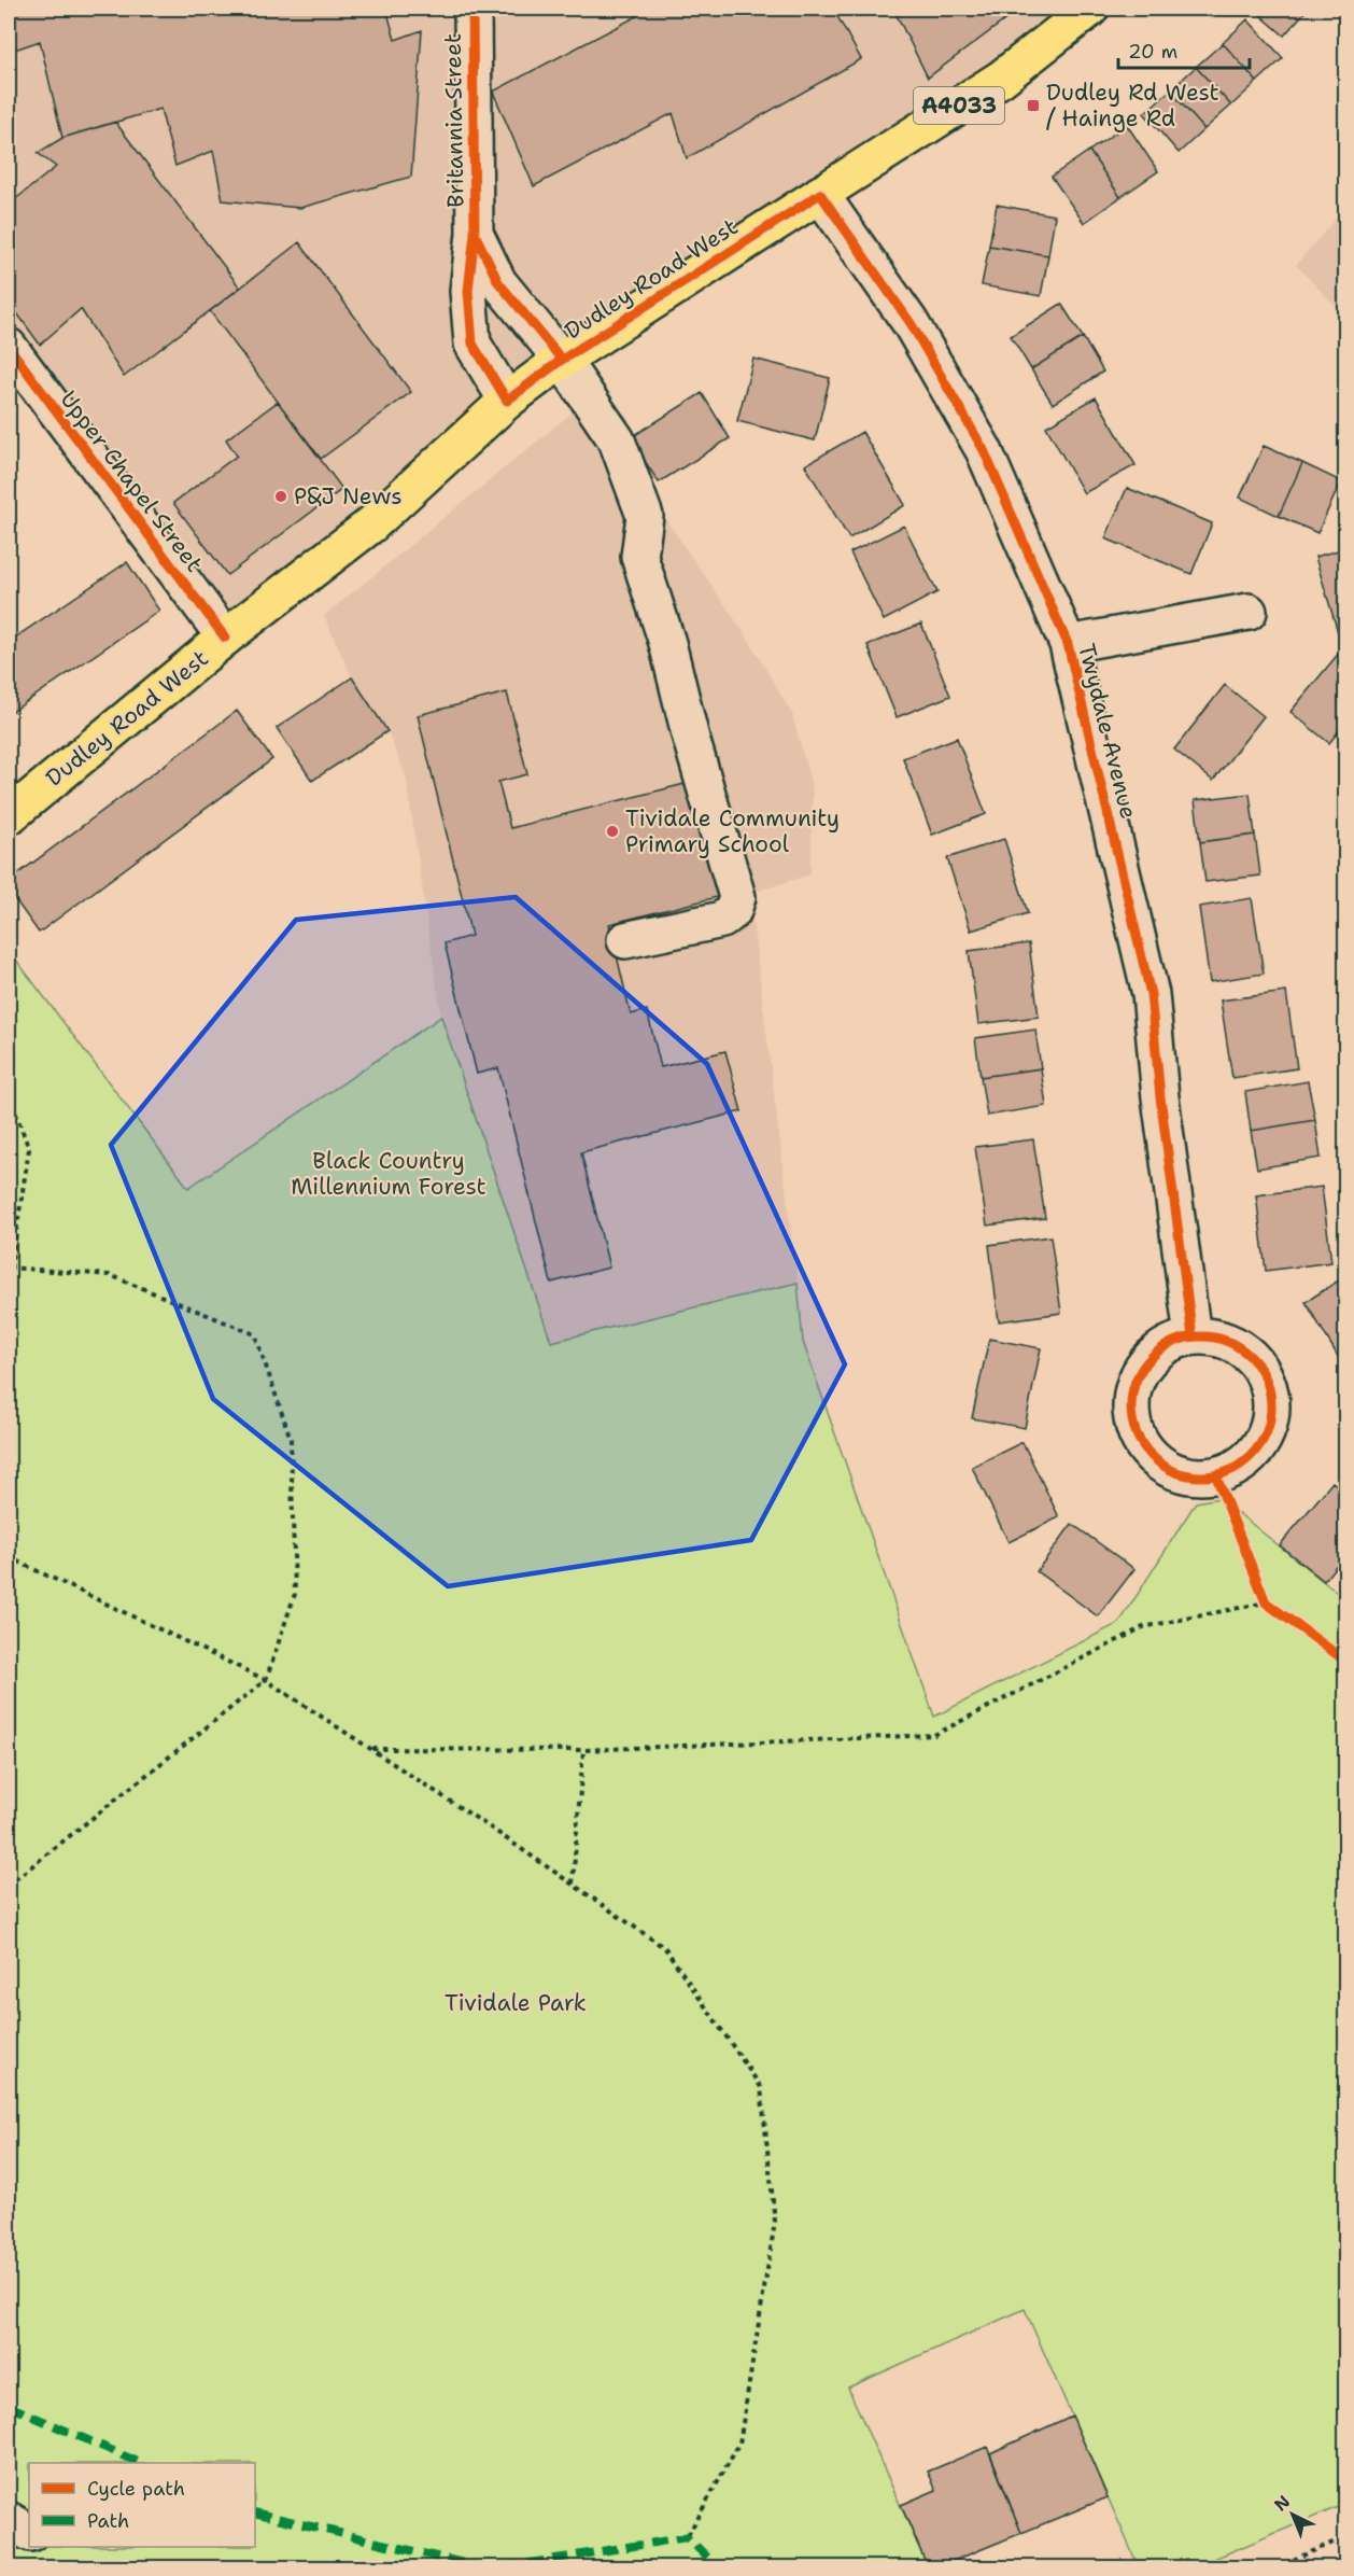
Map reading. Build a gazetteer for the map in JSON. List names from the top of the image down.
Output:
{
  "streets": {
    "main road": ["A4033", "Dudley Road West"],
    "street": ["Britannia Street", "Upper Chapel Street", "Twydale Avenue"]
  },
  "crossings": [
    ["Britannia Street", "Dudley Road West"],
    ["Dudley Road West", "Upper Chapel Street"],
    ["Dudley Road West", "Twydale Avenue"]
  ],
  "parks": ["Black Country Millennium Forest", "Tividale Park"],
  "places": {
    "transit": ["Dudley Rd West / Hainge Rd"],
    "other": ["P&J News", "Tividale Community Primary School"]
  },
  "legend": ["Cycle path", "Path"],
  "scale_bar": "20 m",
  "north": "top left"
}
